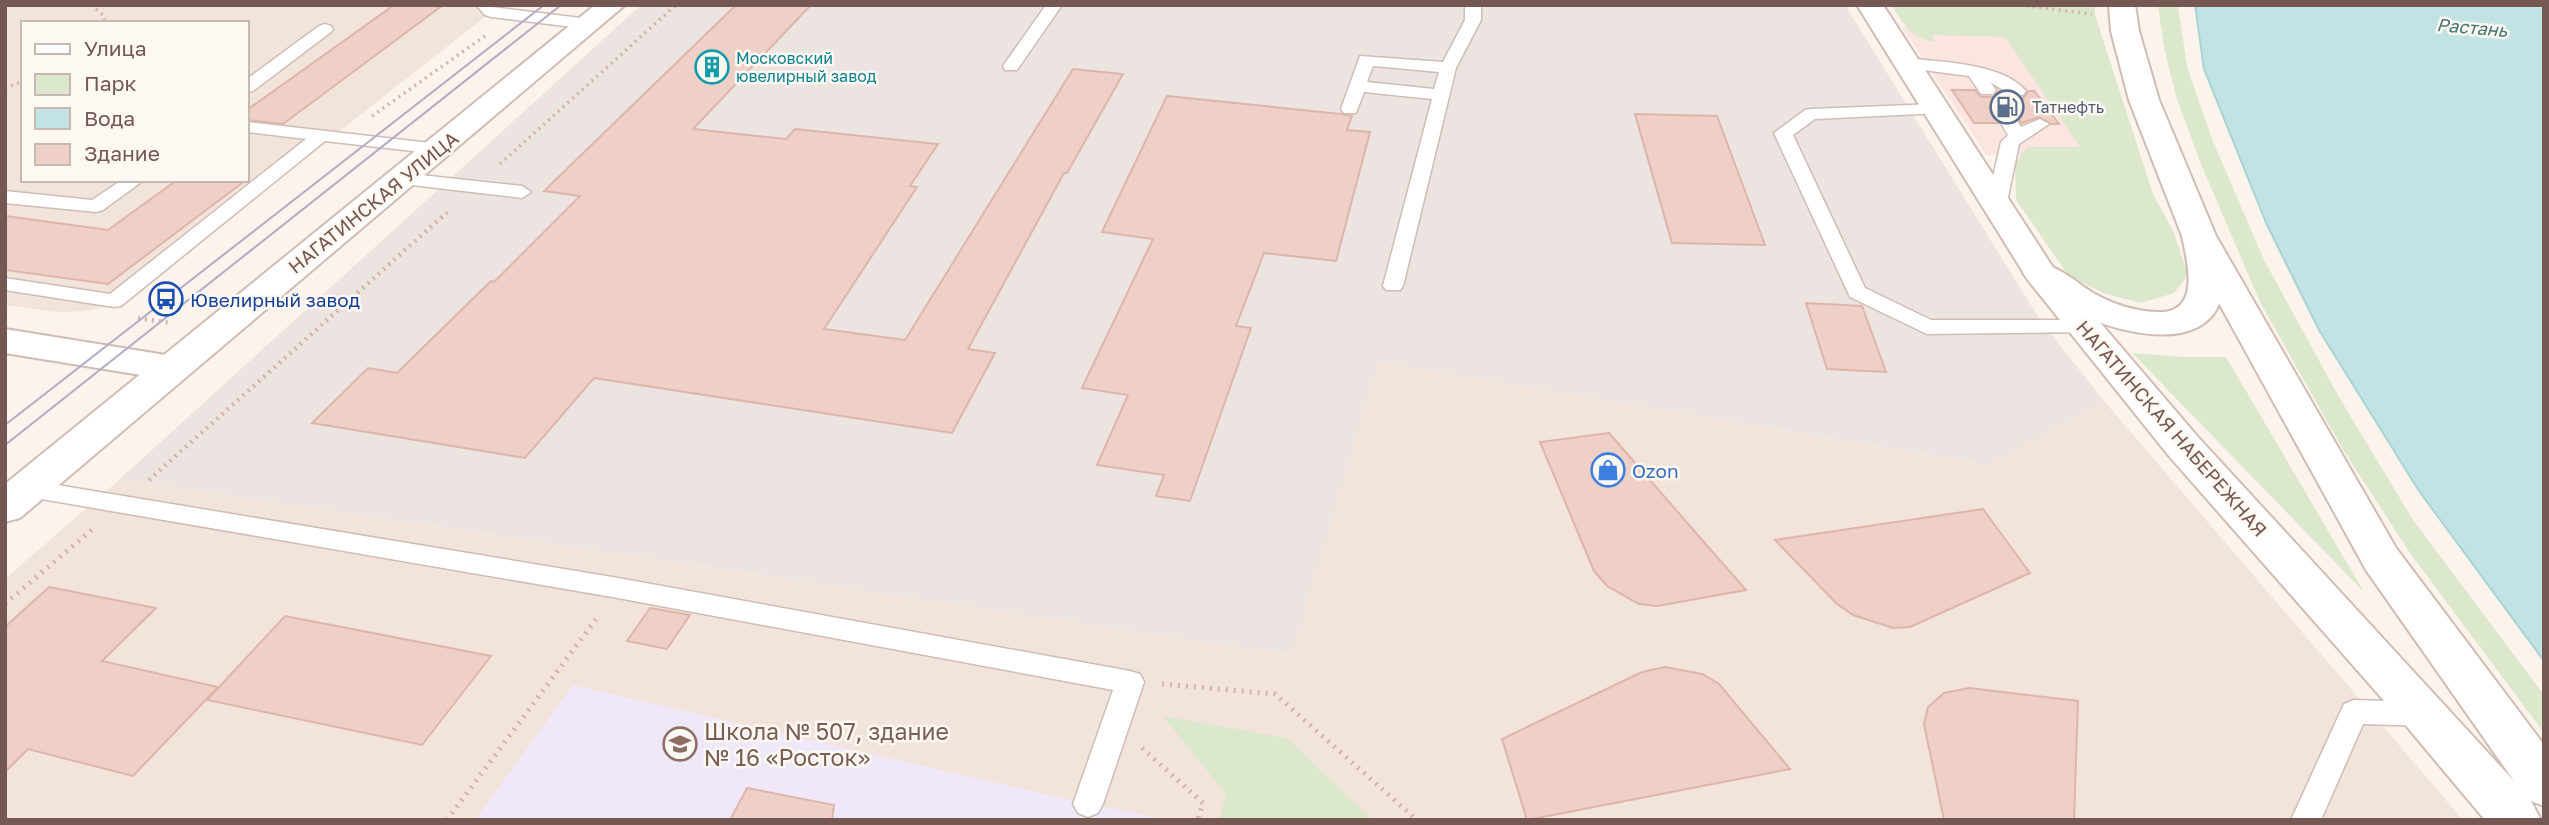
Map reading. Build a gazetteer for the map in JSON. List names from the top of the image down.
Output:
{
  "streets": {
    "main road": ["НАГАТИНСКАЯ УЛИЦА", "НАГАТИНСКАЯ НАБЕРЕЖНАЯ"]
  },
  "water": ["Растань"],
  "places": {
    "building": ["Московский ювелирный завод"],
    "fuel station": ["Татнефть"],
    "bus stop": ["Ювелирный завод"],
    "shop": ["Ozon"],
    "school or university": ["Школа № 507, здание № 16 «Росток»"]
  },
  "legend": [
    "Улица",
    "Парк",
    "Вода",
    "Здание"
  ]
}
